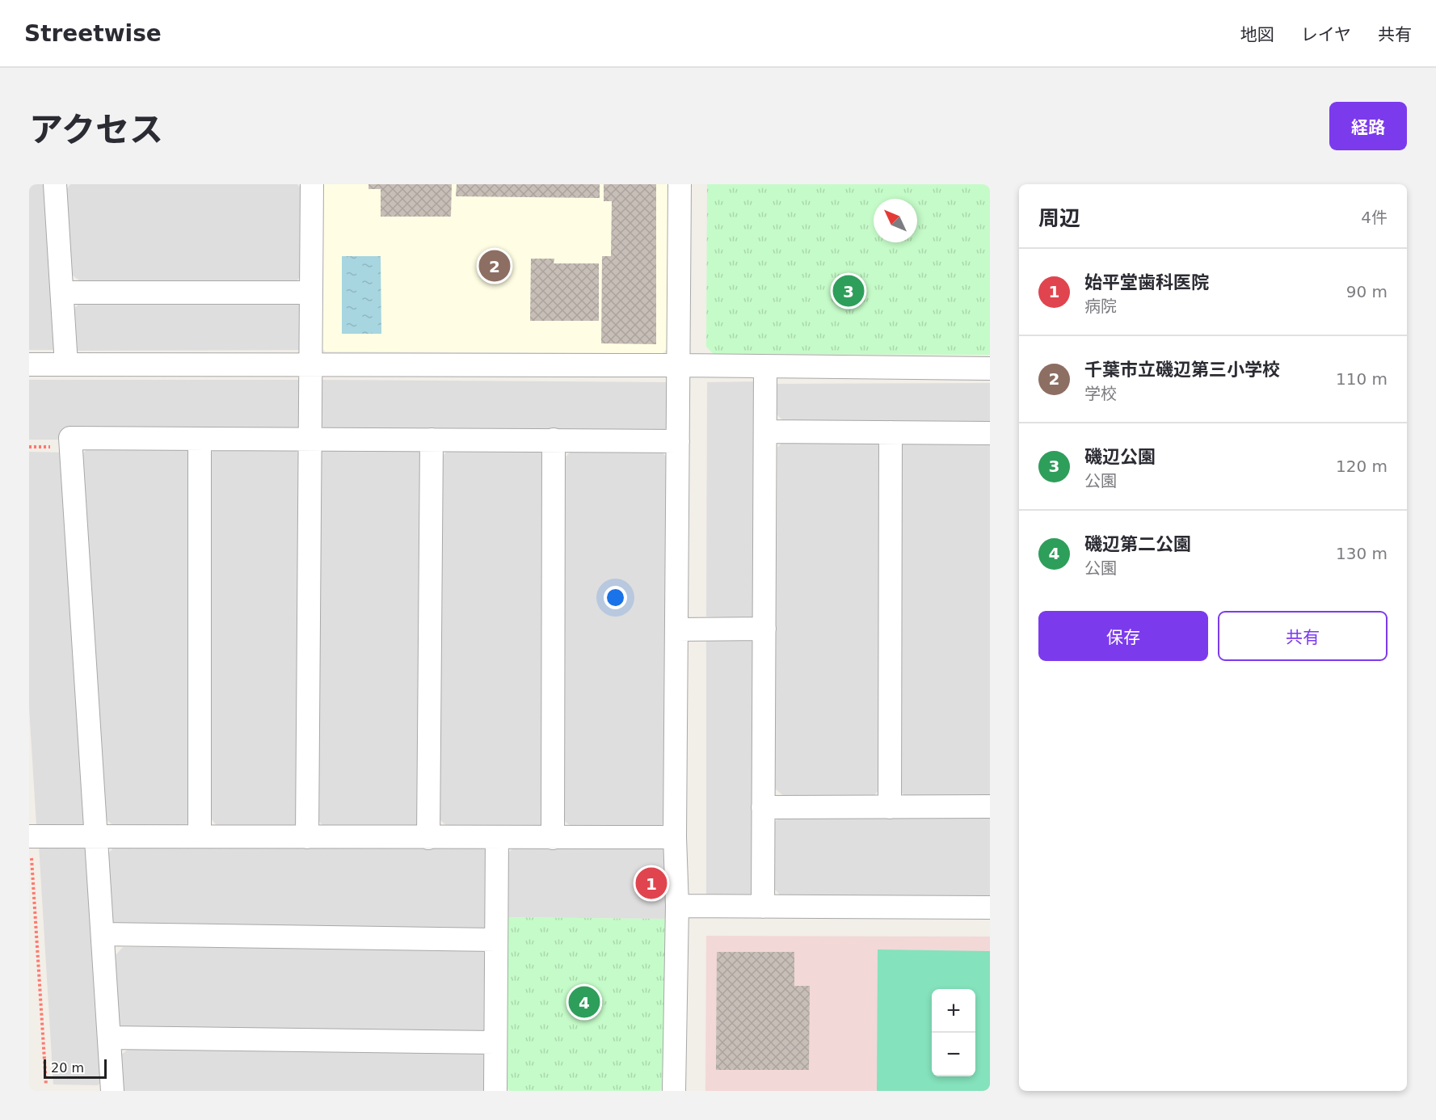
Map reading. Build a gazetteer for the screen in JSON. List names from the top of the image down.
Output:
{
  "scale_bar": "20 m",
  "north": "top left",
  "page": {
    "header": "Streetwise",
    "nav": ["地図", "レイヤ", "共有"],
    "title": "アクセス",
    "buttons": [
      "経路",
      ["保存", "共有"]
    ],
    "heading": ["周辺", "4件"],
    "list": [
      {
        "mark": "1",
        "name": "始平堂歯科医院",
        "note": "病院",
        "value": "90 m"
      },
      {
        "mark": "2",
        "name": "千葉市立磯辺第三小学校",
        "note": "学校",
        "value": "110 m"
      },
      {
        "mark": "3",
        "name": "磯辺公園",
        "note": "公園",
        "value": "120 m"
      },
      {
        "mark": "4",
        "name": "磯辺第二公園",
        "note": "公園",
        "value": "130 m"
      }
    ],
    "pins": [
      "2",
      "3",
      "1",
      "4"
    ],
    "map_buttons": ["+", "−"],
    "scale": "20 m"
  }
}
